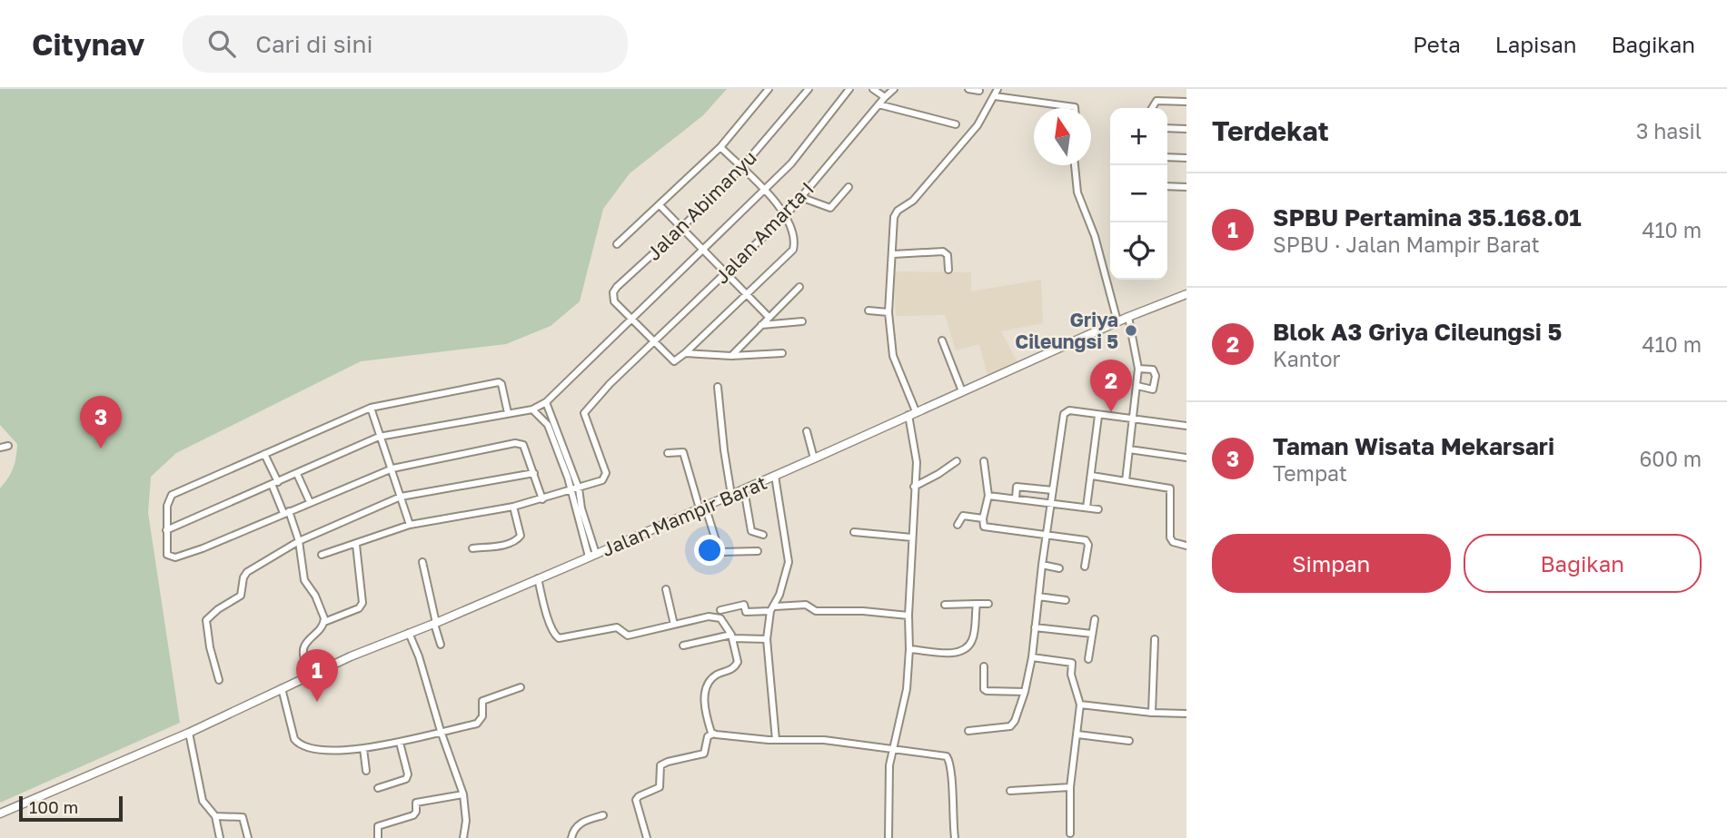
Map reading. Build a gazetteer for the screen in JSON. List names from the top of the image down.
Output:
{
  "streets": {
    "street": ["Jalan Abimanyu", "Jalan Amarta I", "Jalan Mampir Barat"]
  },
  "places": ["Griya Cileungsi 5"],
  "scale_bar": "100 m",
  "north": "top",
  "page": {
    "header": "Citynav",
    "search": "Cari di sini",
    "nav": ["Peta", "Lapisan", "Bagikan"],
    "heading": ["Terdekat", "3 hasil"],
    "map_buttons": ["+", "−"],
    "list": [
      {
        "mark": "1",
        "name": "SPBU Pertamina 35.168.01",
        "note": "SPBU · Jalan Mampir Barat",
        "value": "410 m"
      },
      {
        "mark": "2",
        "name": "Blok A3 Griya Cileungsi 5",
        "note": "Kantor",
        "value": "410 m"
      },
      {
        "mark": "3",
        "name": "Taman Wisata Mekarsari",
        "note": "Tempat",
        "value": "600 m"
      }
    ],
    "pins": ["2", "3", "1"],
    "buttons": ["Simpan", "Bagikan"],
    "scale": "100 m"
  }
}
